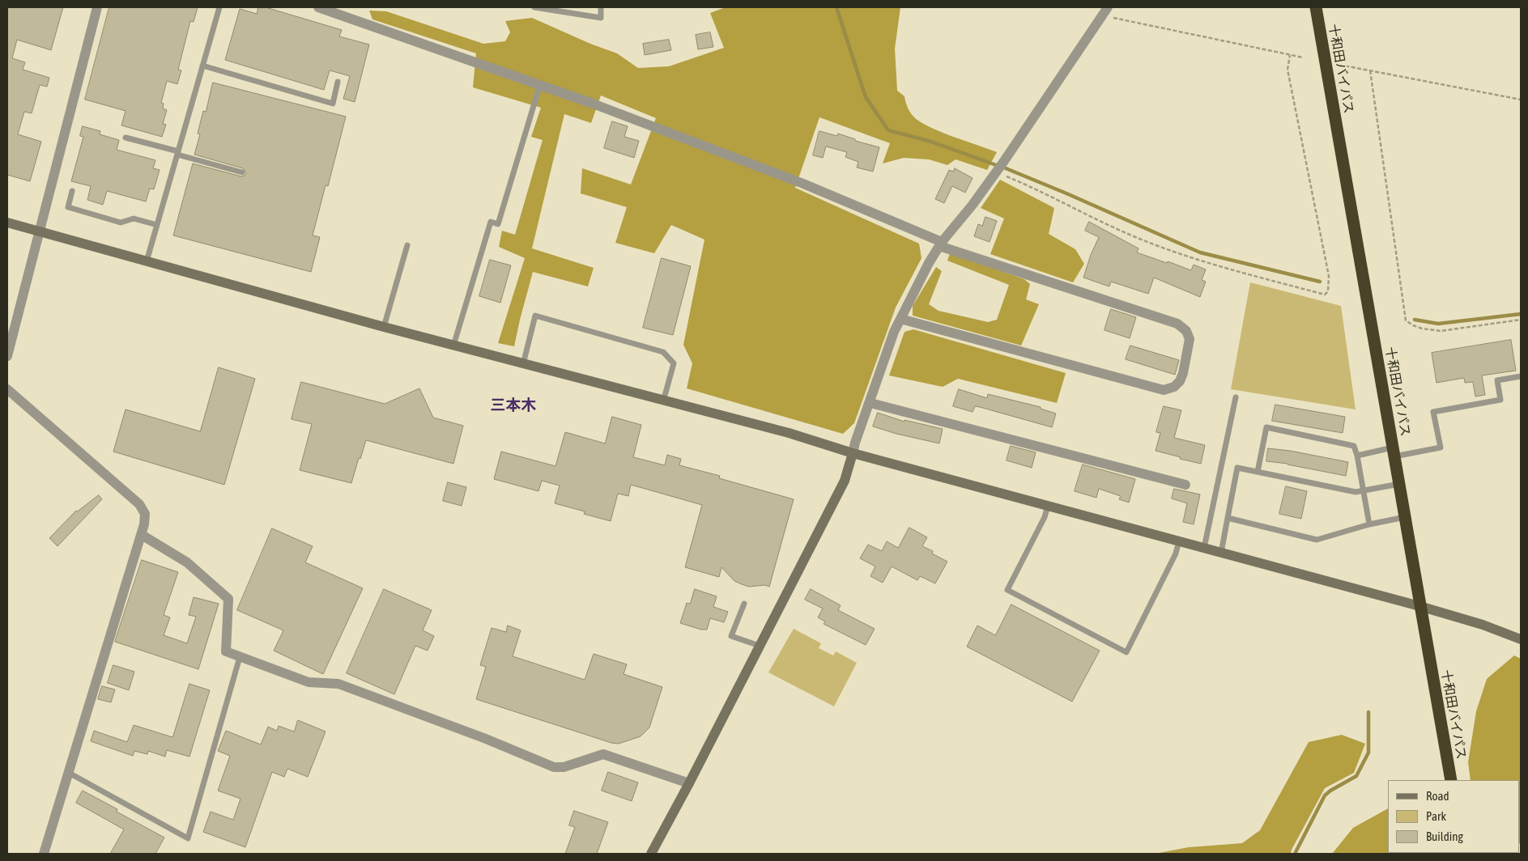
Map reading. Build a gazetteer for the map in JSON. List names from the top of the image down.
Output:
{
  "streets": {
    "highway": ["十和田バイパス"]
  },
  "districts": ["三本木"],
  "legend": ["Road", "Park", "Building"]
}
